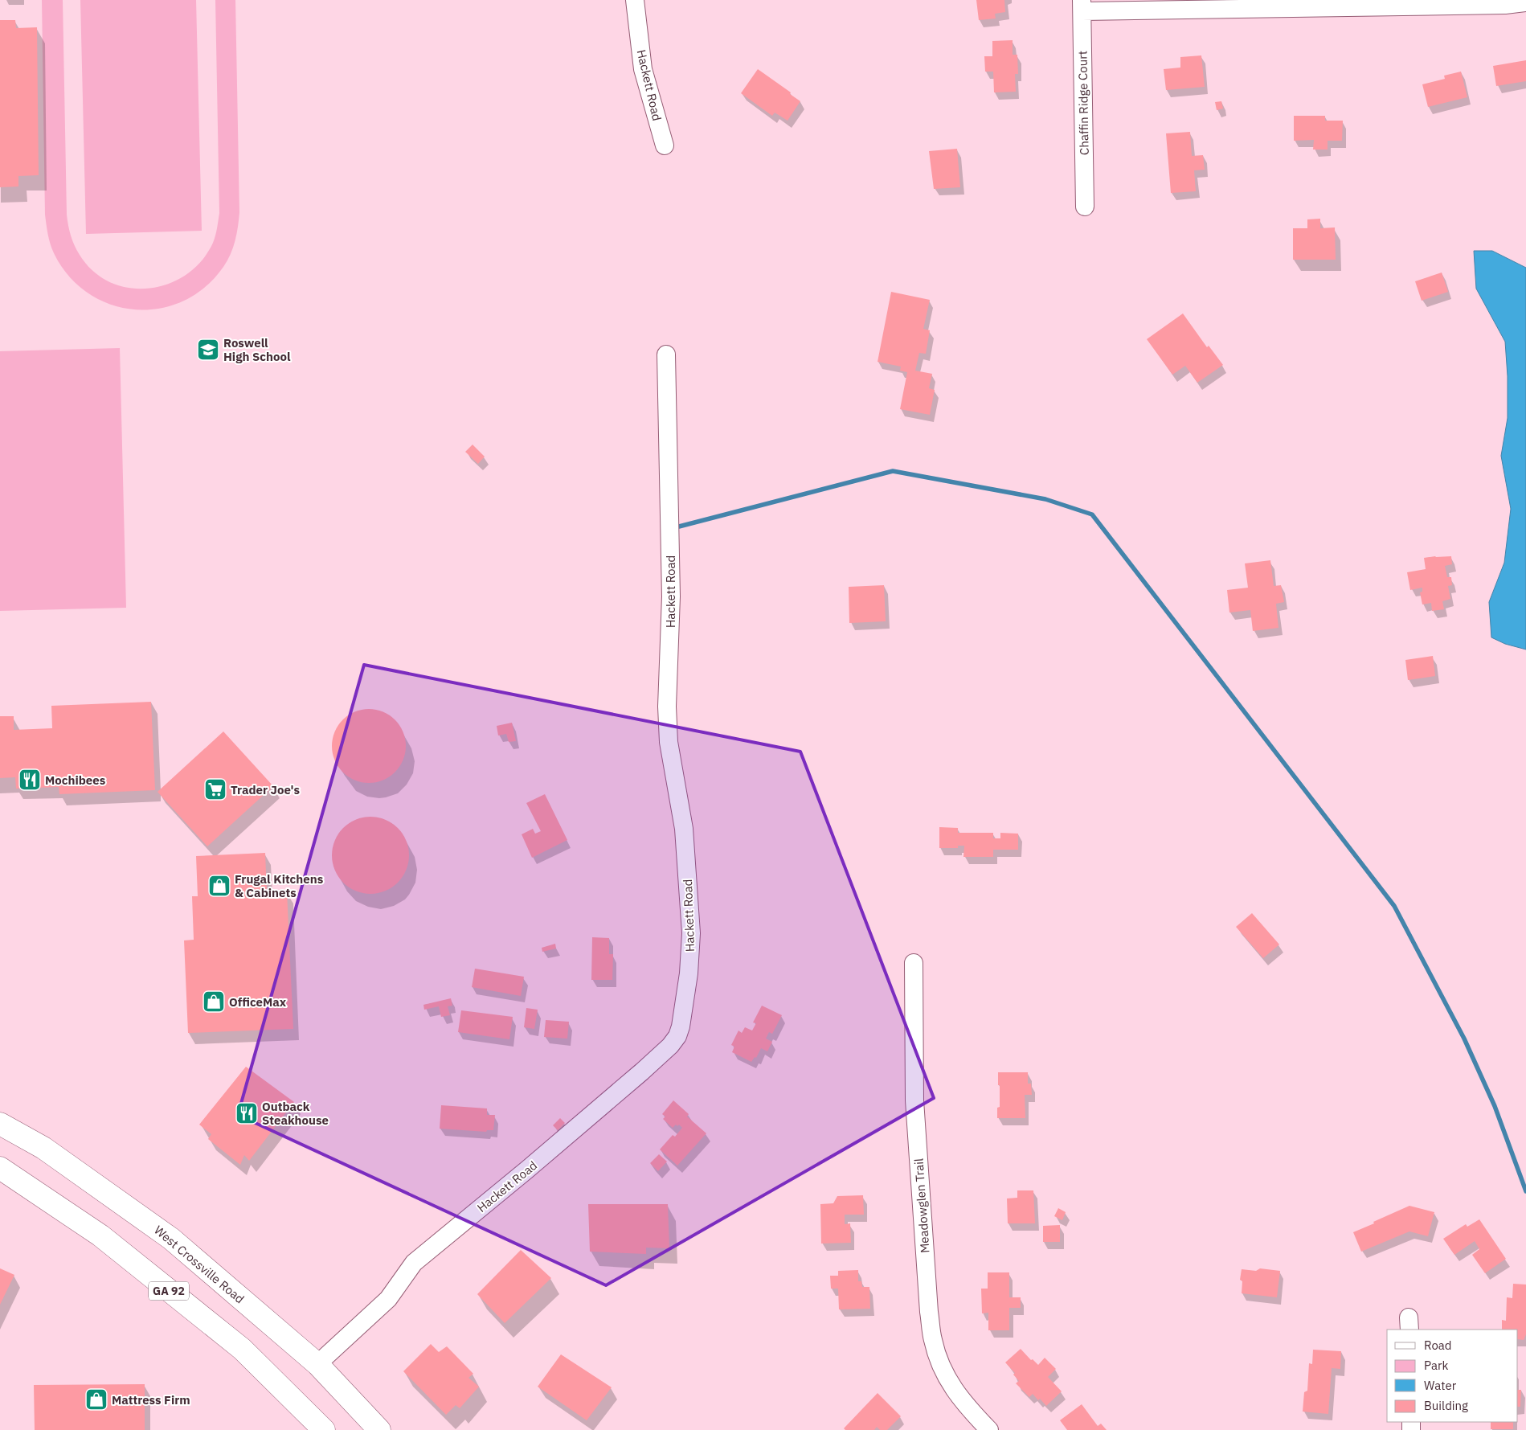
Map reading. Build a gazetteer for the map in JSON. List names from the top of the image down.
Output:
{
  "streets": {
    "main road": ["West Crossville Road", "GA 92"],
    "street": ["Hackett Road", "Chaffin Ridge Court", "Meadowglen Trail"]
  },
  "crossings": [
    ["Hackett Road", "West Crossville Road"]
  ],
  "places": {
    "school or university": ["Roswell High School"],
    "restaurant": ["Mochibees", "Outback Steakhouse"],
    "supermarket": ["Trader Joe's"],
    "shop": ["Frugal Kitchens & Cabinets", "OfficeMax", "Mattress Firm"]
  },
  "legend": [
    "Road",
    "Park",
    "Water",
    "Building"
  ]
}
